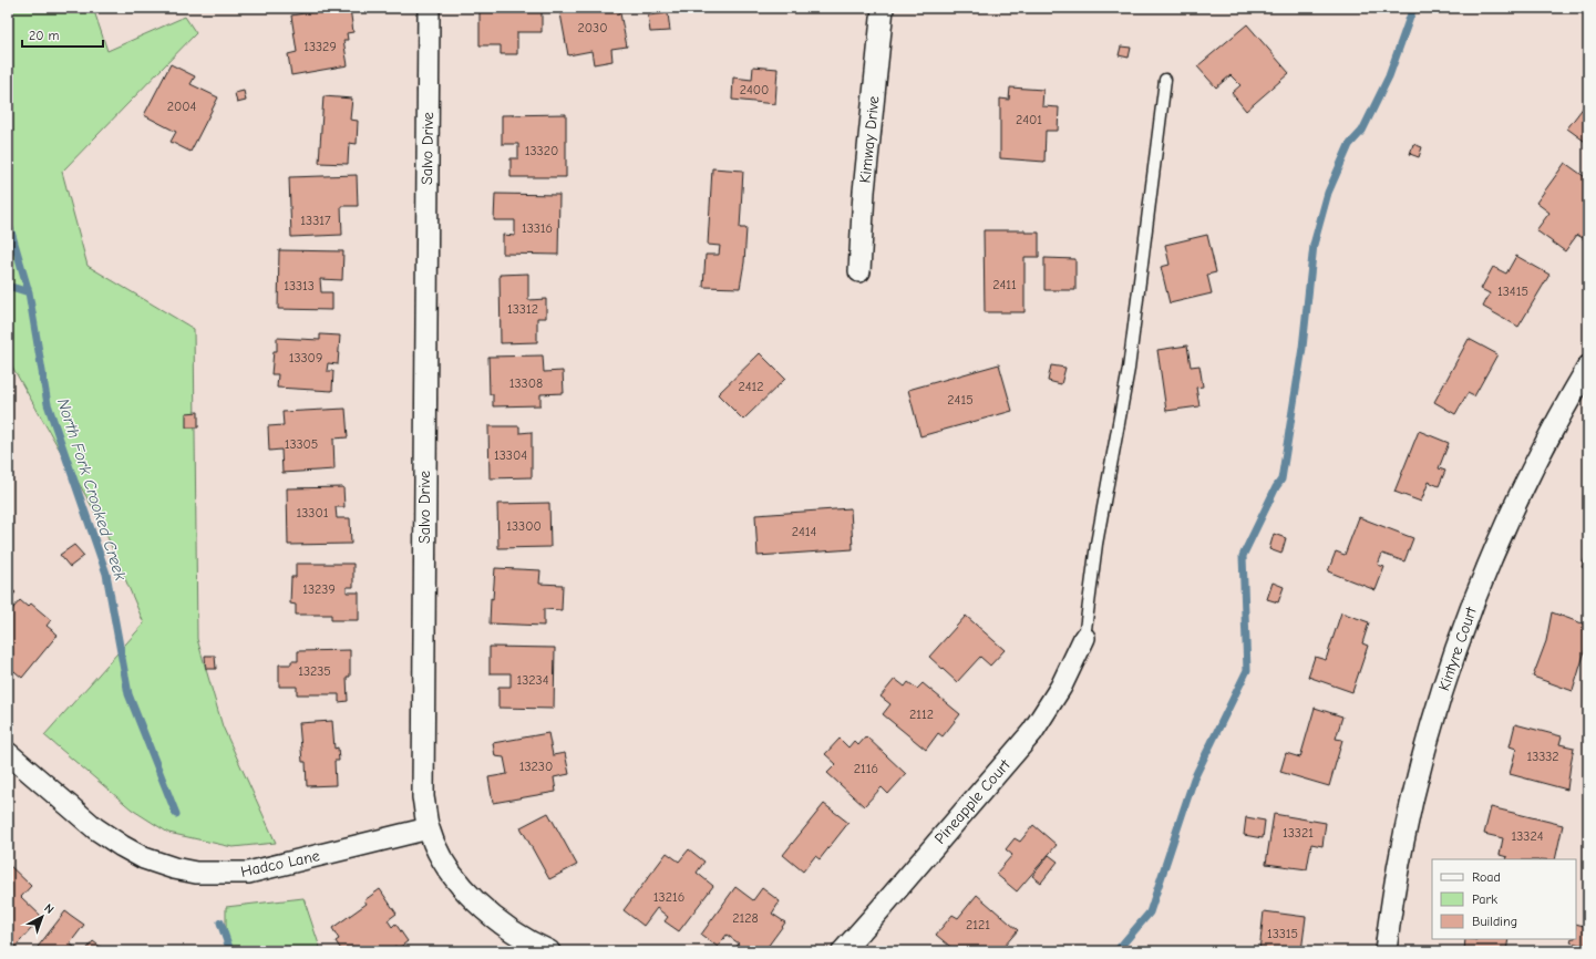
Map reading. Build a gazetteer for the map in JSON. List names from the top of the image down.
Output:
{
  "streets": {
    "street": [
      "Kimway Drive",
      "Salvo Drive",
      "Kintyre Court",
      "Pineapple Court",
      "Hadco Lane"
    ]
  },
  "crossings": [
    ["Salvo Drive", "Hadco Lane"]
  ],
  "water": ["North Fork Crooked Creek"],
  "house_numbers": [
    "2030",
    "13329",
    "2400",
    "2004",
    "2401",
    "13320",
    "13317",
    "13316",
    "2411",
    "13313",
    "13415",
    "13312",
    "13309",
    "13308",
    "2412",
    "2415",
    "13305",
    "13304",
    "13301",
    "13300",
    "2414",
    "13239",
    "13235",
    "13234",
    "2112",
    "13332",
    "13230",
    "2116",
    "13321",
    "13324",
    "13216",
    "2128",
    "2121",
    "13315"
  ],
  "legend": ["Road", "Park", "Building"],
  "scale_bar": "20 m",
  "north": "top right"
}
